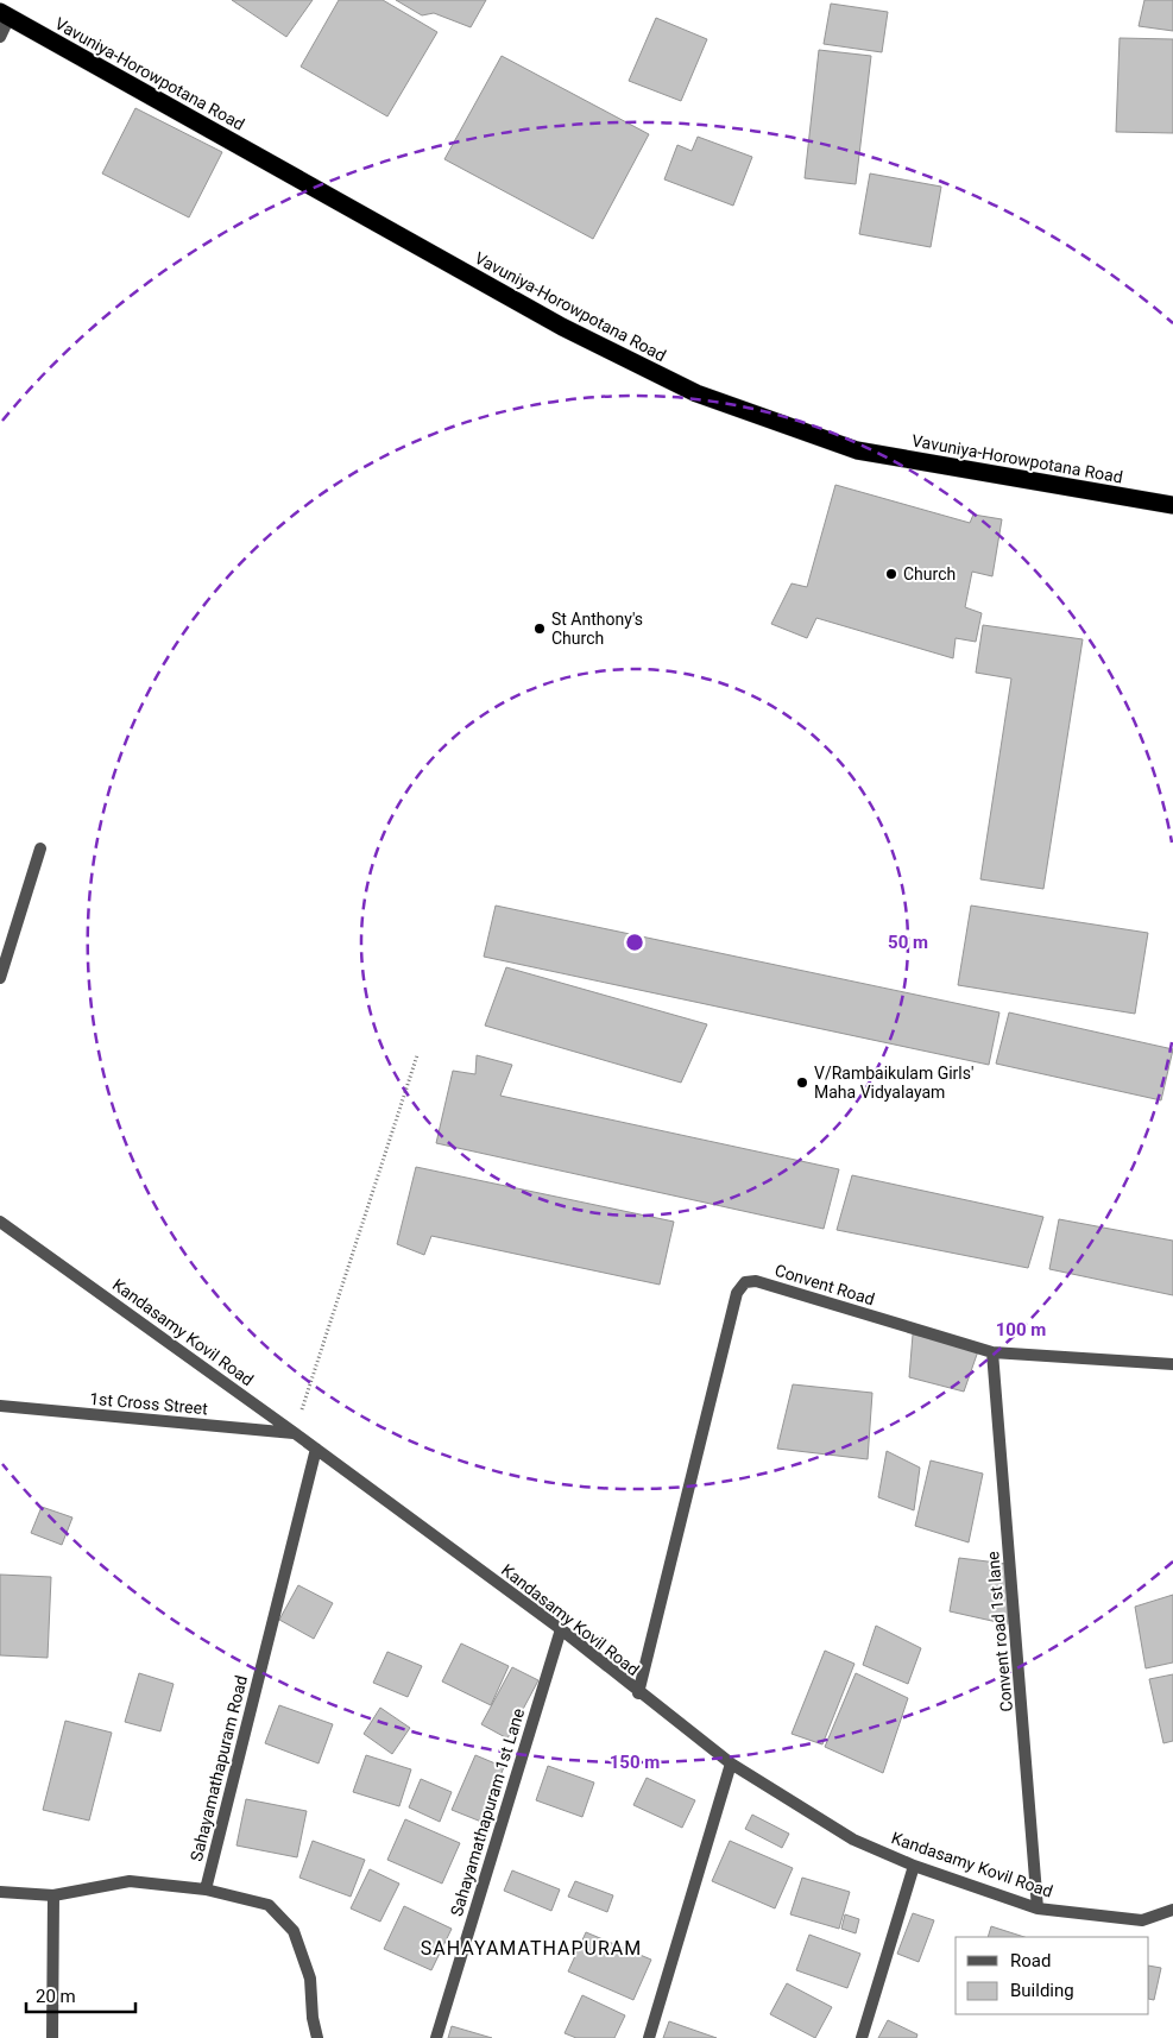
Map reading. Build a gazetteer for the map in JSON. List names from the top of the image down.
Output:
{
  "streets": {
    "highway": ["Vavuniya-Horowpotana Road"],
    "street": [
      "Convent Road",
      "Kandasamy Kovil Road",
      "1st Cross Street",
      "Convent road 1st lane",
      "Sahayamathapuram Road",
      "Sahayamathapuram 1st Lane"
    ]
  },
  "crossings": [
    ["Convent Road", "Kandasamy Kovil Road"],
    ["Convent Road", "Convent road 1st lane"],
    ["Kandasamy Kovil Road", "1st Cross Street"],
    ["Kandasamy Kovil Road", "Convent road 1st lane"],
    ["Kandasamy Kovil Road", "Sahayamathapuram Road"],
    ["Kandasamy Kovil Road", "Sahayamathapuram 1st Lane"]
  ],
  "districts": ["SAHAYAMATHAPURAM"],
  "places": ["Church", "St Anthony's Church", "V/Rambaikulam Girls' Maha Vidyalayam"],
  "legend": ["Road", "Building"],
  "scale_bar": "20 m",
  "rings": ["50 m", "100 m", "150 m"]
}
